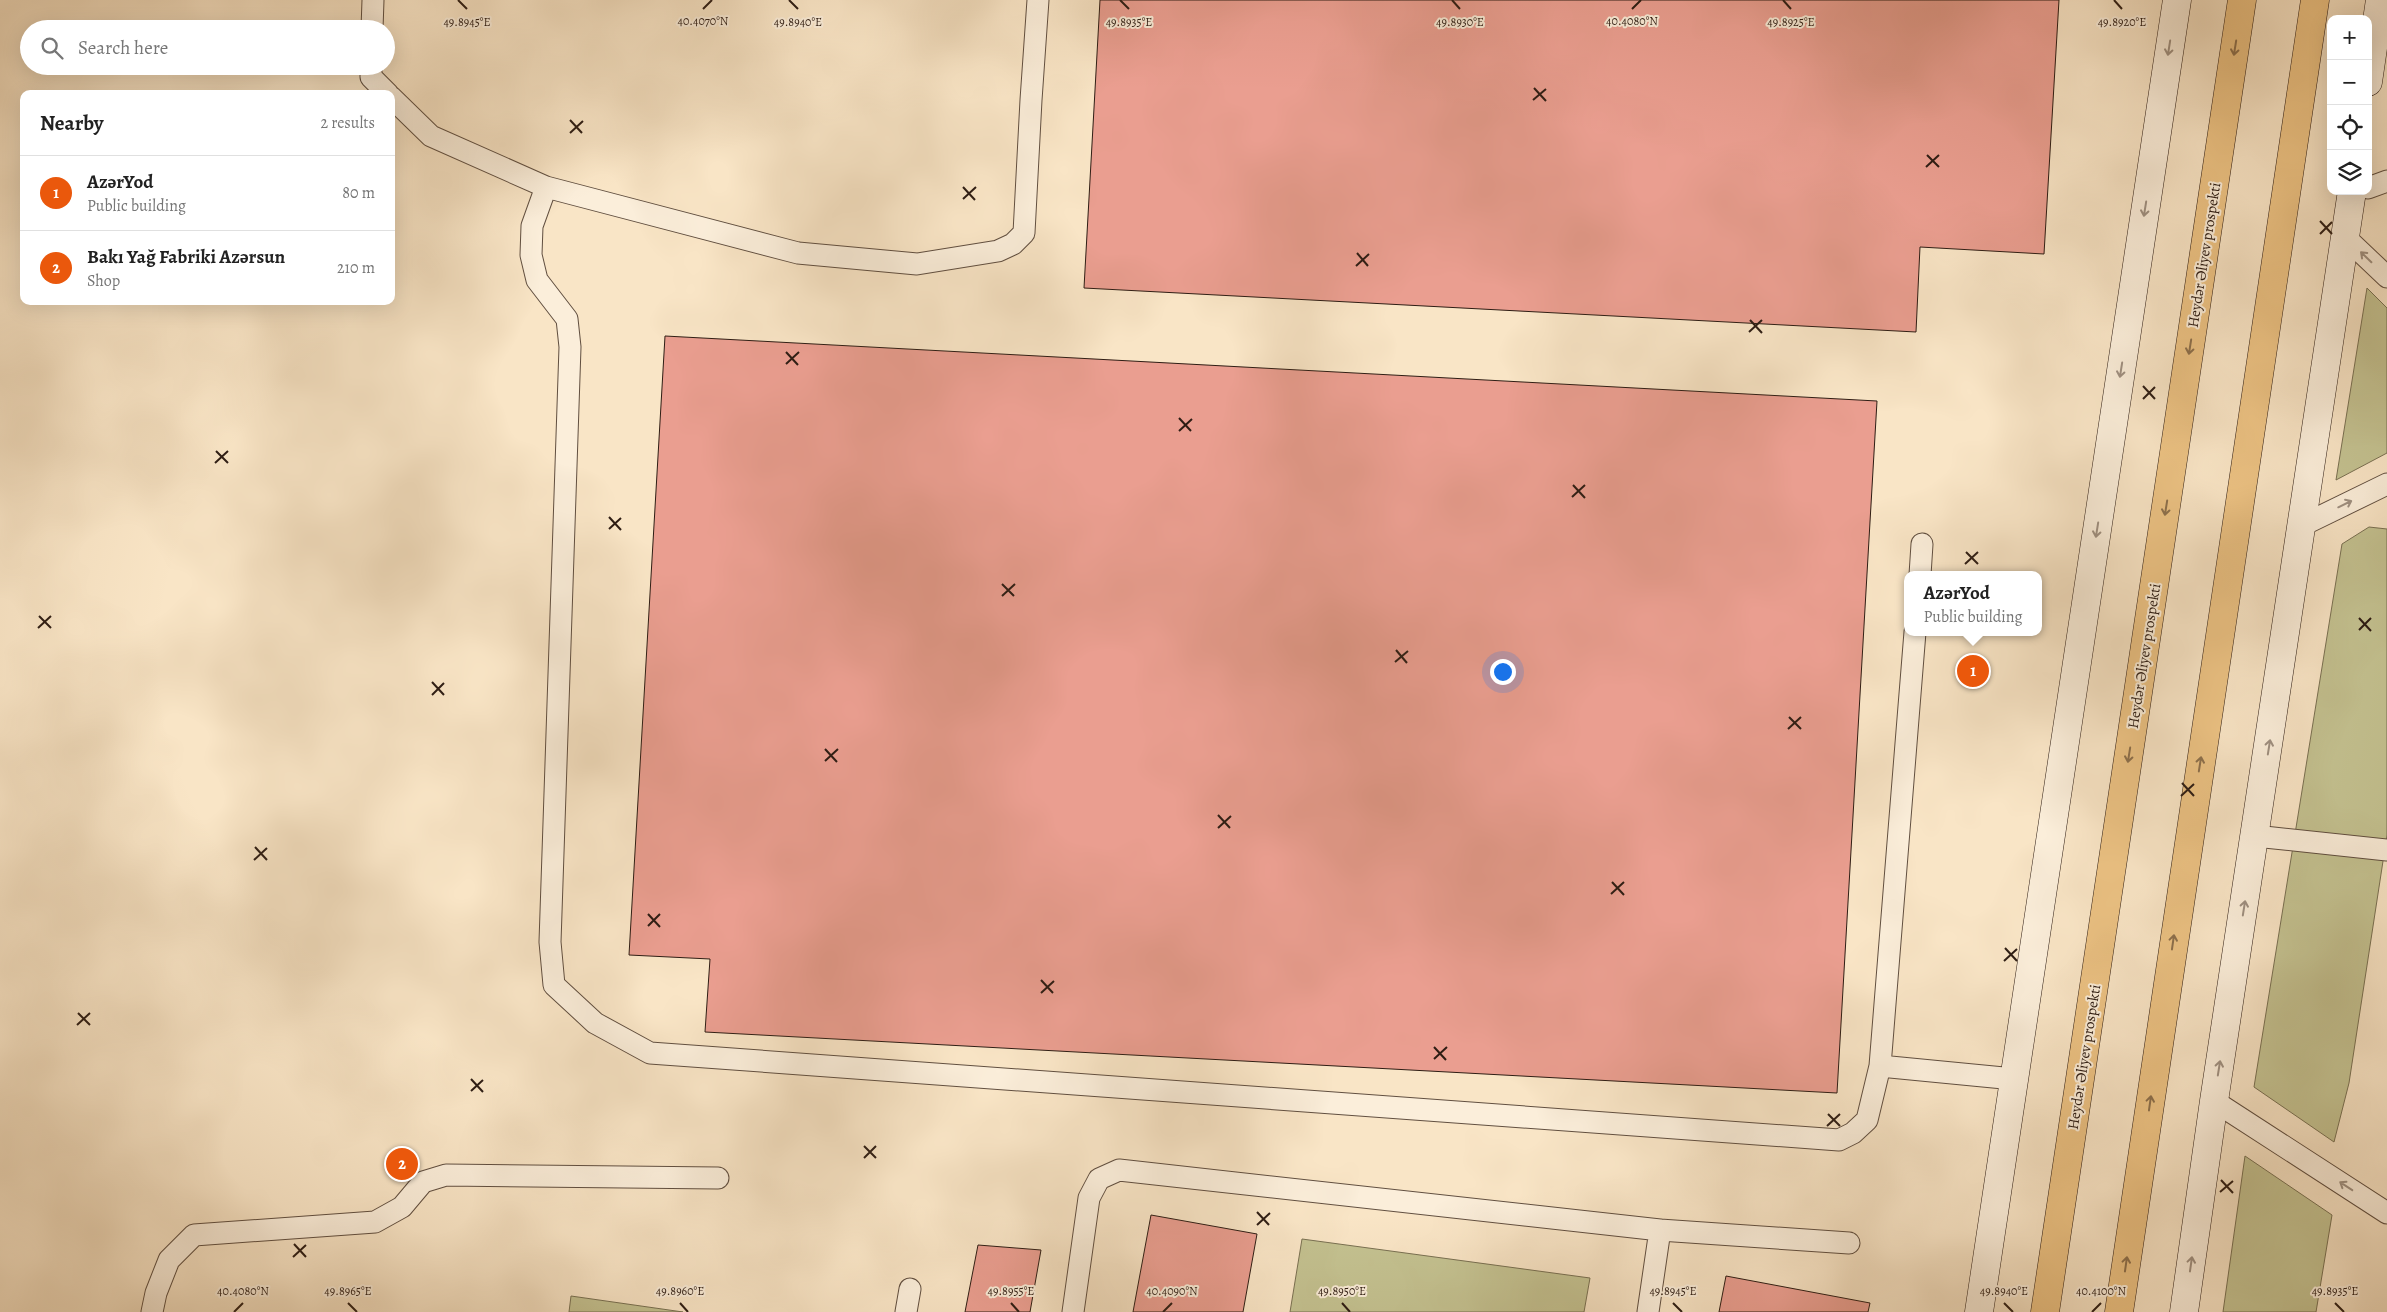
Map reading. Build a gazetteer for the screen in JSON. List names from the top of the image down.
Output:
{
  "streets": {
    "highway": ["Heydər Əliyev prospekti"]
  },
  "page": {
    "map_buttons": ["+", "−"],
    "search": "Search here",
    "heading": ["Nearby", "2 results"],
    "list": [
      {
        "mark": "1",
        "name": "AzərYod",
        "note": "Public building",
        "value": "80 m"
      },
      {
        "mark": "2",
        "name": "Bakı Yağ Fabriki Azərsun",
        "note": "Shop",
        "value": "210 m"
      }
    ],
    "popup": ["AzərYod", "Public building"],
    "pins": ["1", "2"]
  },
  "coordinates": [
    "40.4070°N",
    "40.4080°N",
    "49.8945°E",
    "49.8940°E",
    "49.8935°E",
    "49.8930°E",
    "49.8925°E",
    "49.8920°E",
    "49.8965°E",
    "49.8960°E",
    "49.8955°E",
    "49.8950°E",
    "40.4090°N",
    "40.4100°N"
  ]
}
